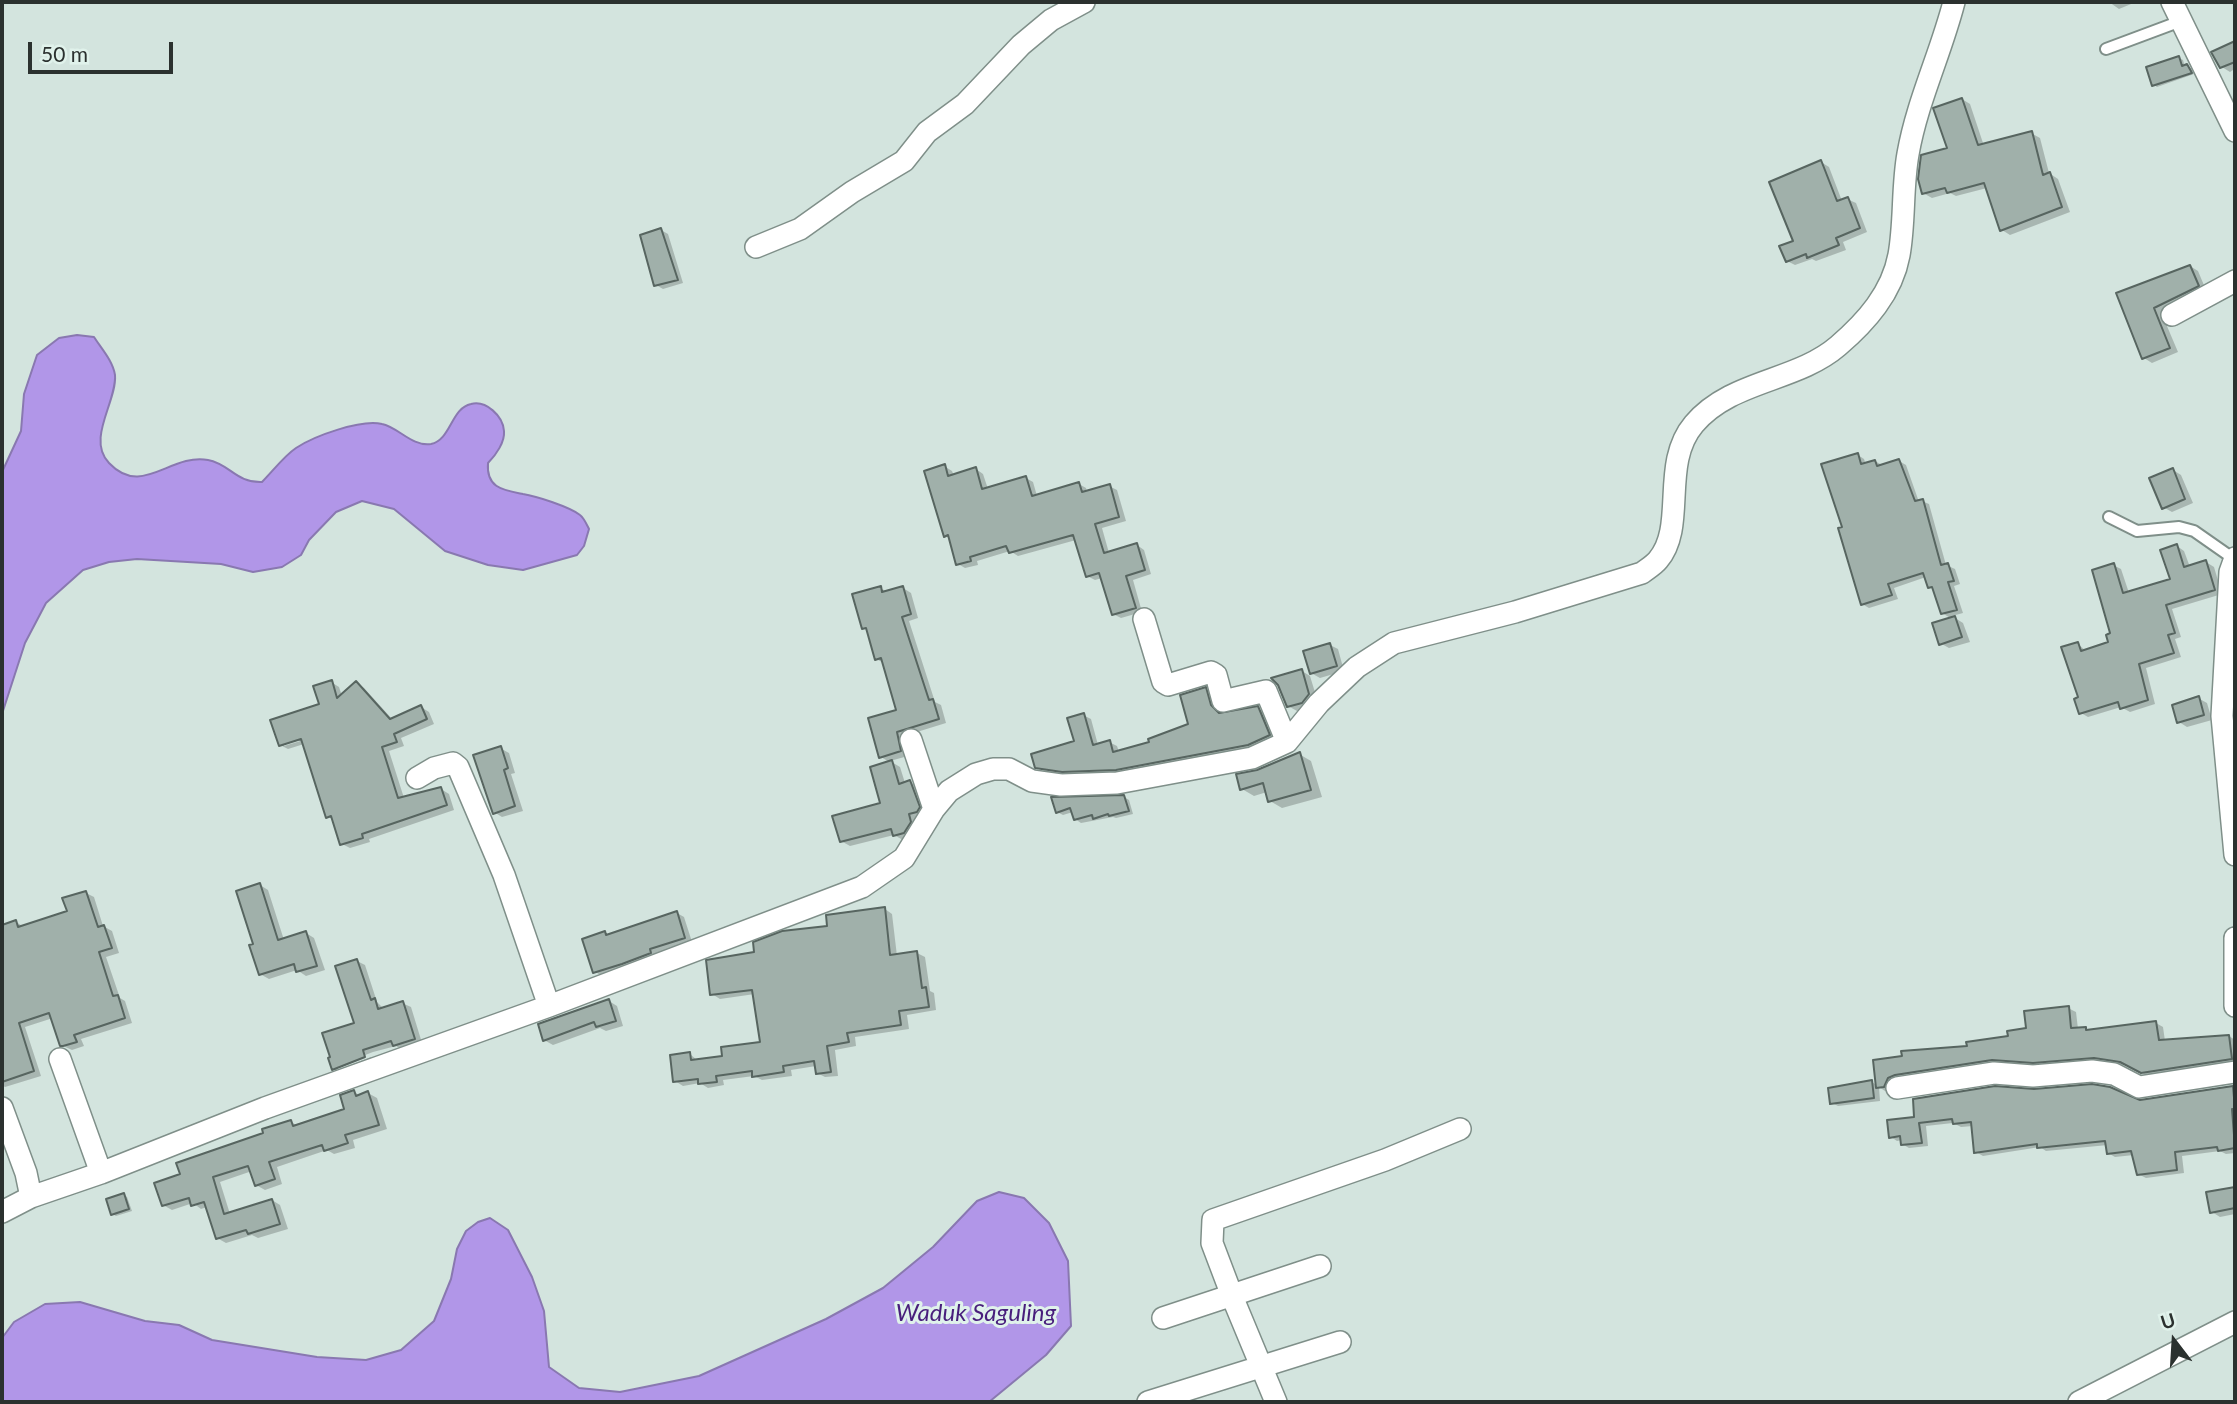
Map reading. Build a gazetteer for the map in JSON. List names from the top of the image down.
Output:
{
  "water": ["Waduk Saguling"],
  "scale_bar": "50 m",
  "north": "top"
}
